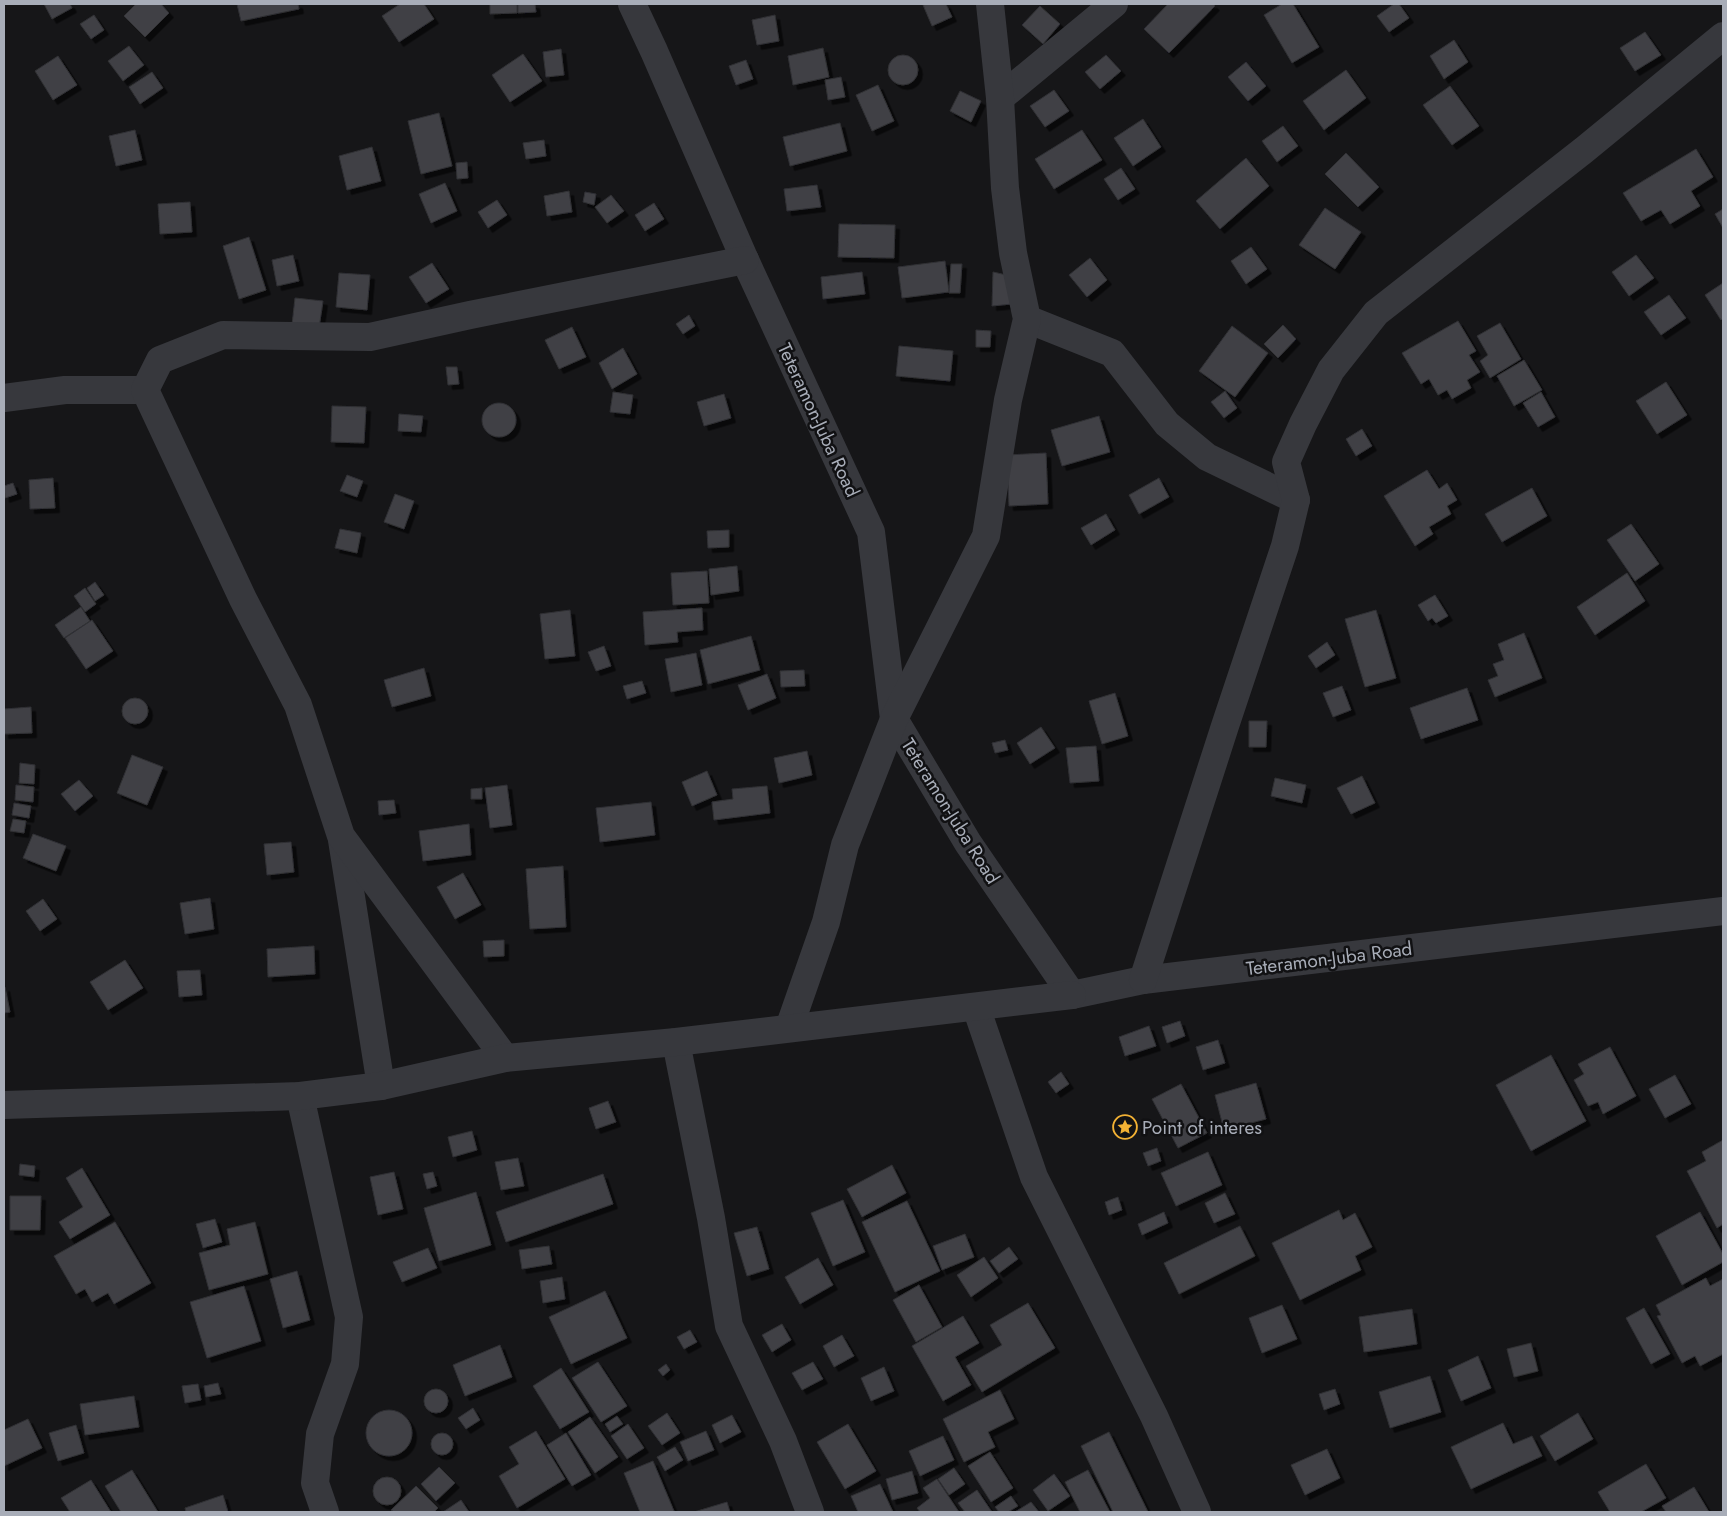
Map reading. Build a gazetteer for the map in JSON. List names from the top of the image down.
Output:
{
  "streets": {
    "street": ["Teteramon-Juba Road"]
  },
  "places": {
    "place": ["Point of interes"]
  }
}
